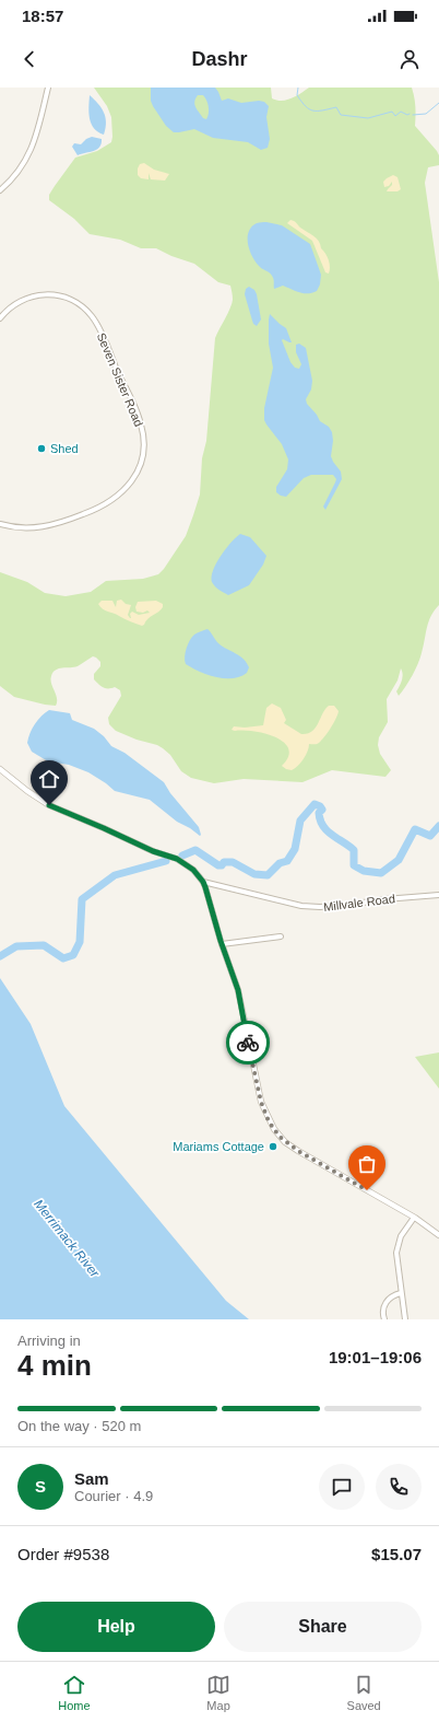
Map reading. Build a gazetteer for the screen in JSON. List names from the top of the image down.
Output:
{
  "streets": {
    "street": ["Seven Sister Road", "Millvale Road"]
  },
  "water": ["Merrimack River"],
  "places": ["Shed", "Mariams Cottage"],
  "page": {
    "status": "18:57",
    "header": "Dashr",
    "heading": ["4 min", "Arriving in", "19:01–19:06"],
    "panel": [
      "Sam",
      "Courier · 4.9",
      "Order #9538",
      "$15.07"
    ],
    "bar": "On the way · 520 m",
    "round": "S",
    "buttons": ["Help", "Share"],
    "tabs": ["Home", "Map", "Saved"]
  }
}
